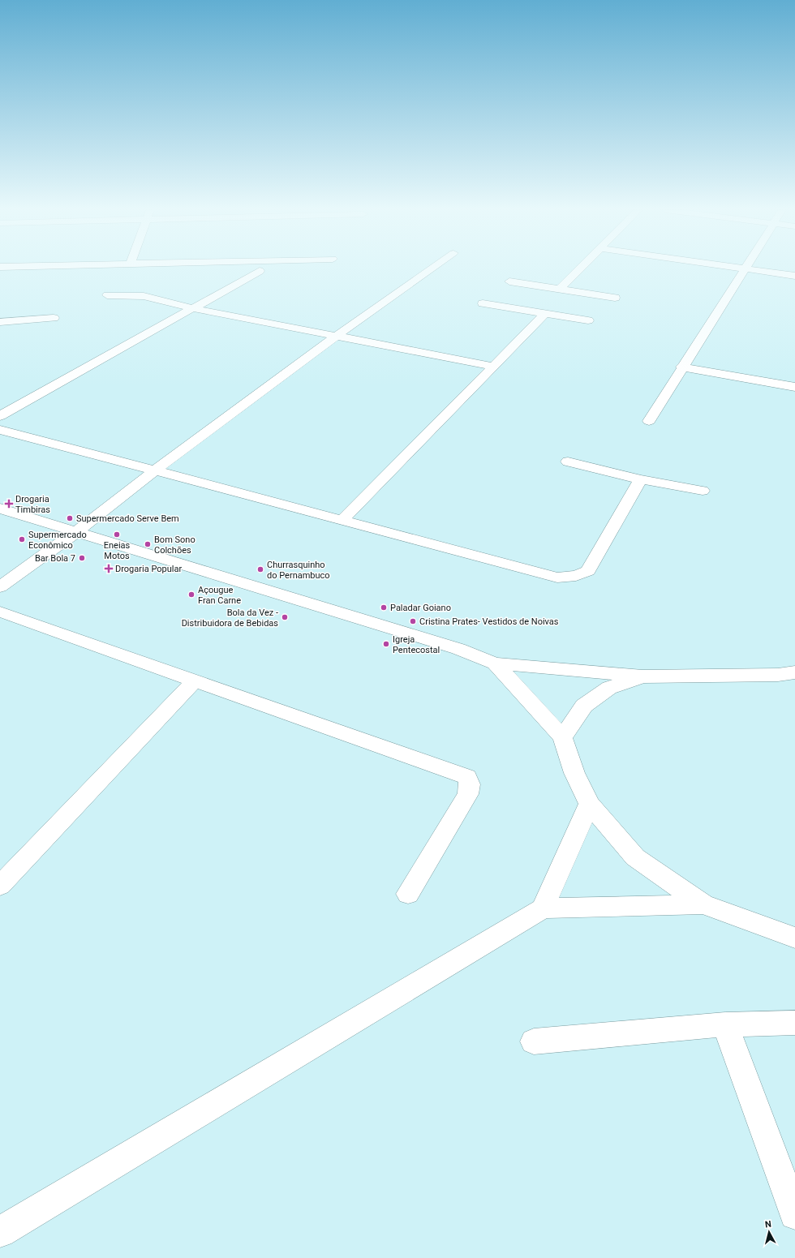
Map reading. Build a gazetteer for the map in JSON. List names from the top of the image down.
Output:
{
  "places": {
    "health": ["Drogaria Timbiras", "Drogaria Popular"],
    "other": [
      "Supermercado Serve Bem",
      "Eneias Motos",
      "Supermercado Econômico",
      "Bom Sono Colchões",
      "Bar Bola 7",
      "Churrasquinho do Pernambuco",
      "Açougue Fran Carne",
      "Paladar Goiano",
      "Bola da Vez - Distribuidora de Bebidas",
      "Cristina Prates- Vestidos de Noivas",
      "Igreja Pentecostal"
    ]
  },
  "north": "top"
}
